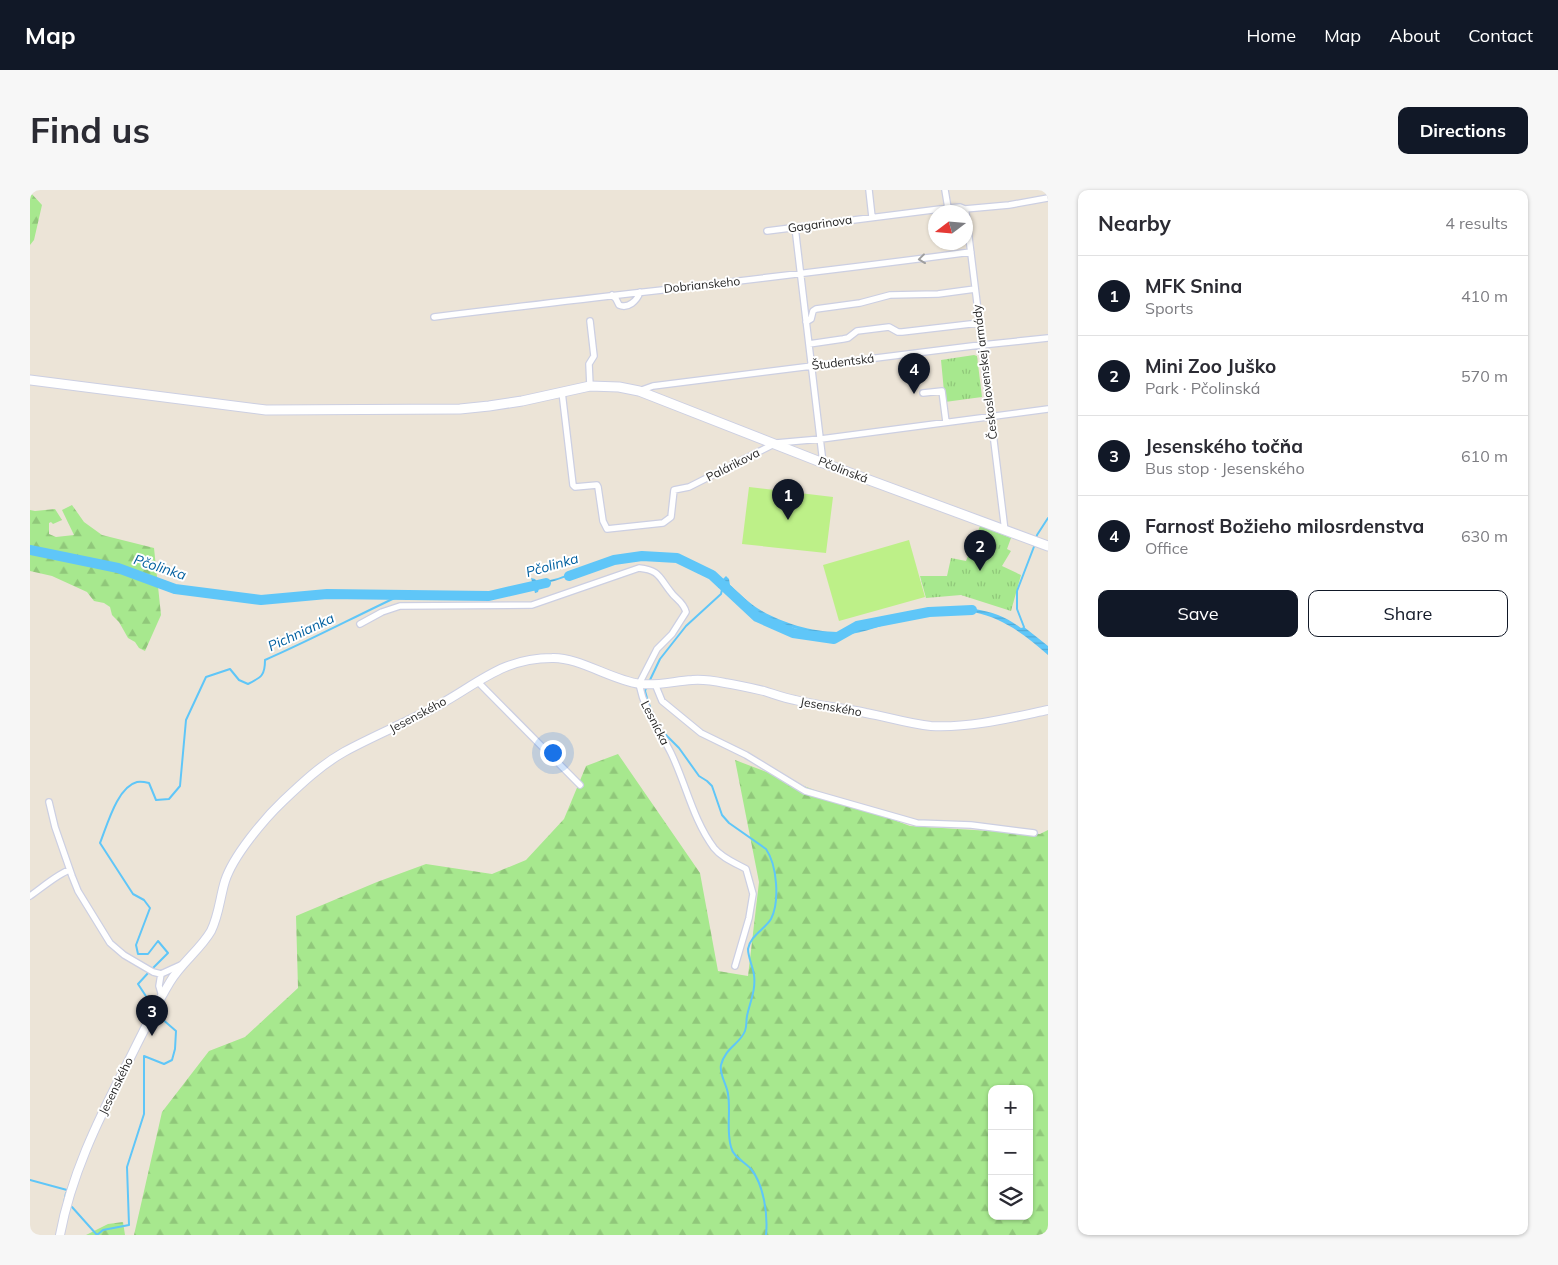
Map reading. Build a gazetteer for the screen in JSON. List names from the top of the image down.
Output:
{
  "streets": {
    "main road": ["Pčolinská"],
    "street": [
      "Gagarinova",
      "Dobrianskeho",
      "Študentská",
      "Československej armády",
      "Palárikova",
      "Jesenského",
      "Lesnícka"
    ]
  },
  "crossings": [
    ["Dobrianskeho", "Československej armády"],
    ["Študentská", "Československej armády"],
    ["Študentská", "Pčolinská"],
    ["Československej armády", "Palárikova"],
    ["Československej armády", "Pčolinská"],
    ["Palárikova", "Pčolinská"],
    ["Jesenského", "Lesnícka"]
  ],
  "water": ["Pčolinka", "Pichnianka"],
  "north": "left",
  "page": {
    "header": "Map",
    "nav": [
      "Home",
      "Map",
      "About",
      "Contact"
    ],
    "buttons": [
      "Directions",
      ["Save", "Share"]
    ],
    "title": "Find us",
    "heading": ["Nearby", "4 results"],
    "list": [
      {
        "mark": "1",
        "name": "MFK Snina",
        "note": "Sports",
        "value": "410 m"
      },
      {
        "mark": "2",
        "name": "Mini Zoo Juško",
        "note": "Park · Pčolinská",
        "value": "570 m"
      },
      {
        "mark": "3",
        "name": "Jesenského točňa",
        "note": "Bus stop · Jesenského",
        "value": "610 m"
      },
      {
        "mark": "4",
        "name": "Farnosť Božieho milosrdenstva",
        "note": "Office",
        "value": "630 m"
      }
    ],
    "pins": [
      "4",
      "1",
      "2",
      "3"
    ],
    "map_buttons": ["+", "−"]
  }
}
